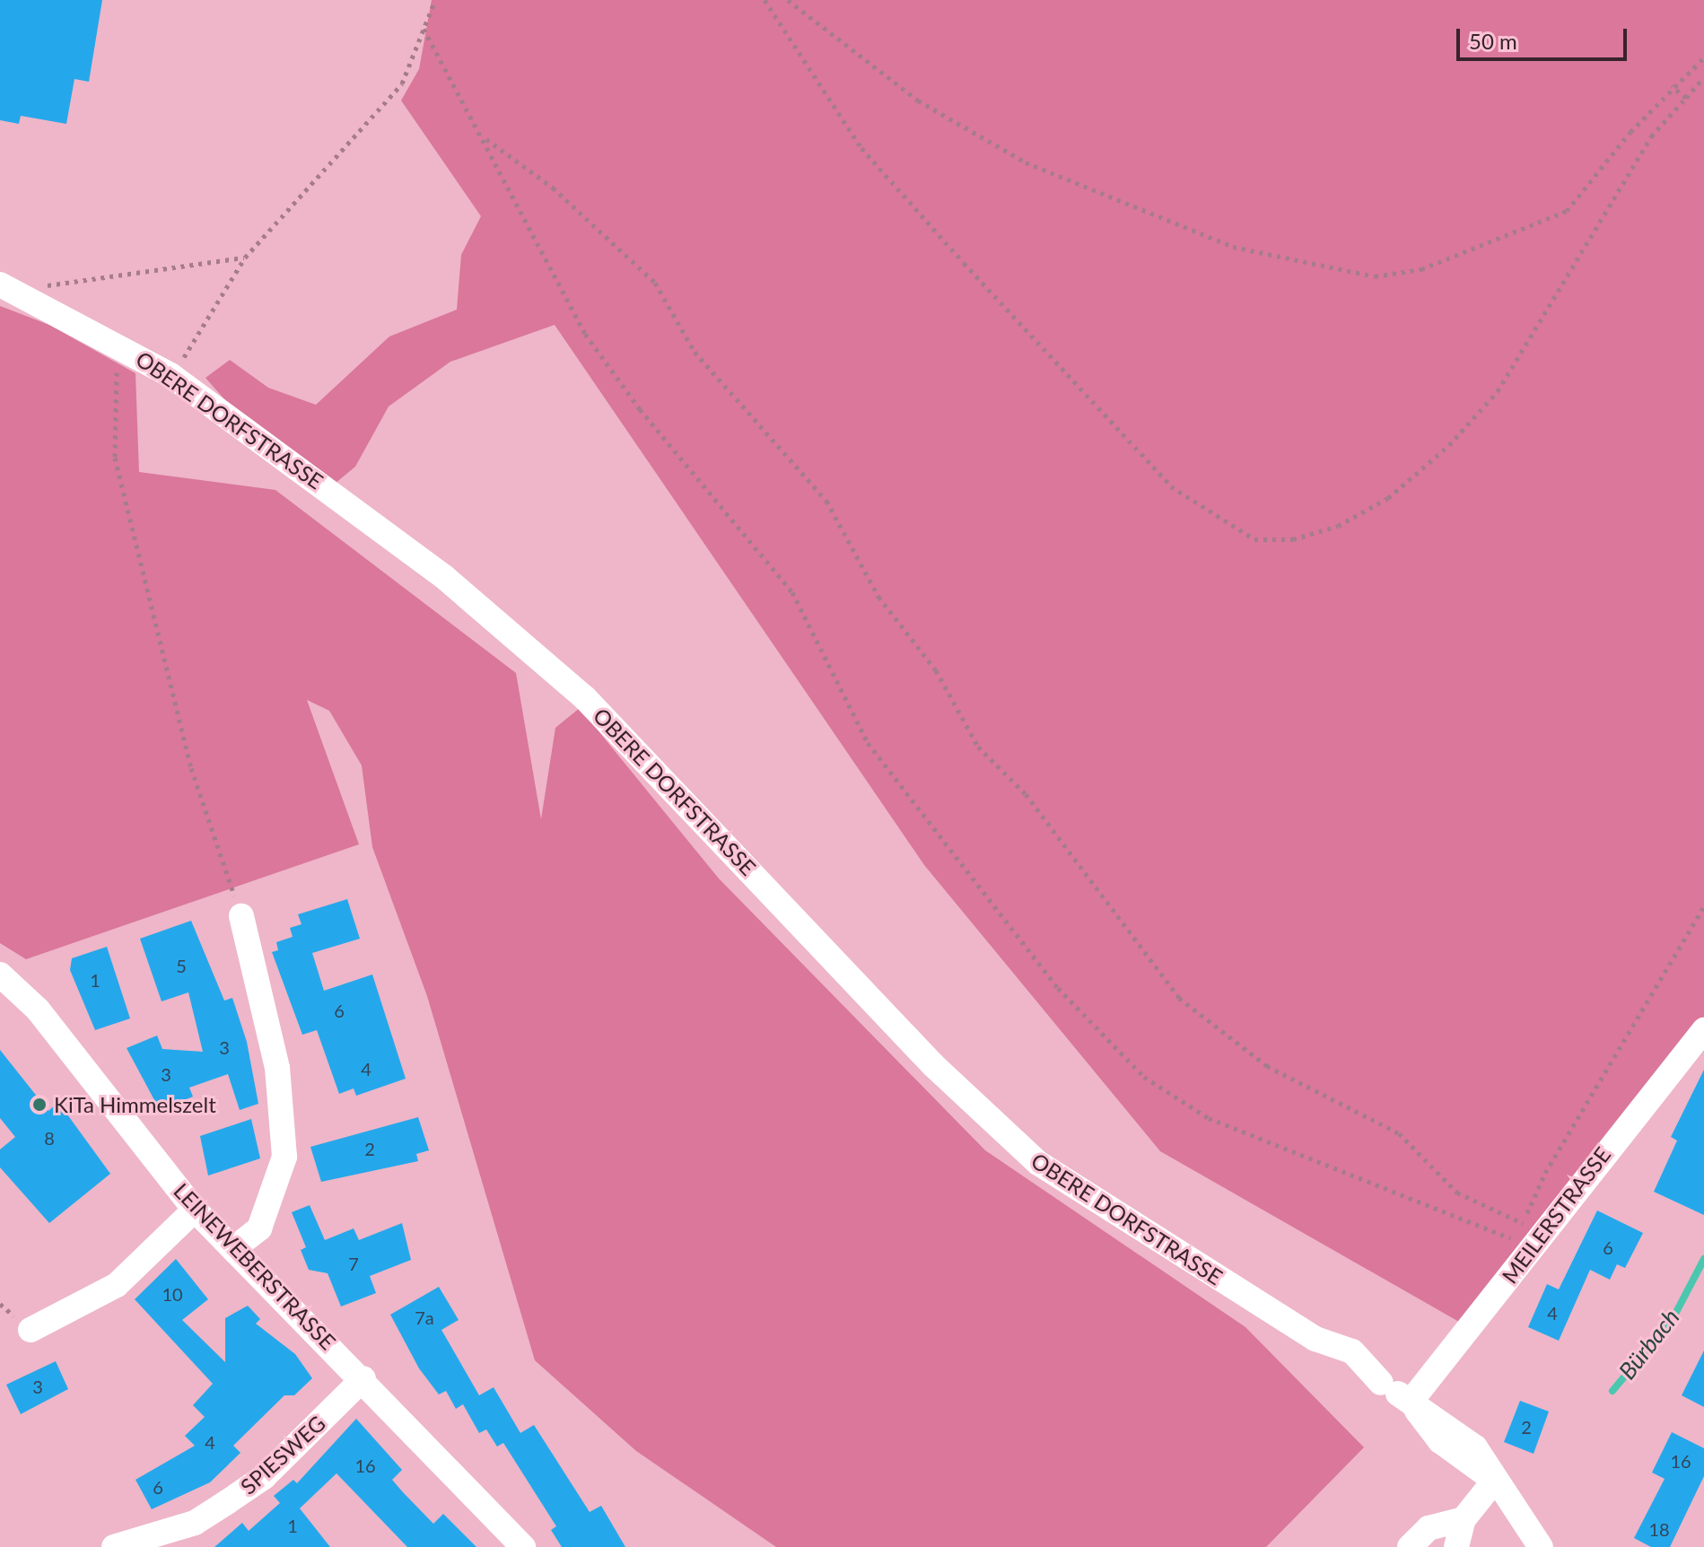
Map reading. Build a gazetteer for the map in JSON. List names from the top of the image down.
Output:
{
  "streets": {
    "street": [
      "OBERE DORFSTRASSE",
      "MEILERSTRASSE",
      "LEINEWEBERSTRASSE",
      "SPIESWEG"
    ]
  },
  "crossings": [
    ["OBERE DORFSTRASSE", "MEILERSTRASSE"],
    ["LEINEWEBERSTRASSE", "SPIESWEG"]
  ],
  "water": ["Bürbach"],
  "places": ["KiTa Himmelszelt"],
  "house_numbers": [
    "5",
    "1",
    "6",
    "3",
    "4",
    "3",
    "8",
    "2",
    "6",
    "7",
    "10",
    "4",
    "7a",
    "3",
    "2",
    "4",
    "16",
    "16",
    "6",
    "1",
    "18"
  ],
  "scale_bar": "50 m"
}
